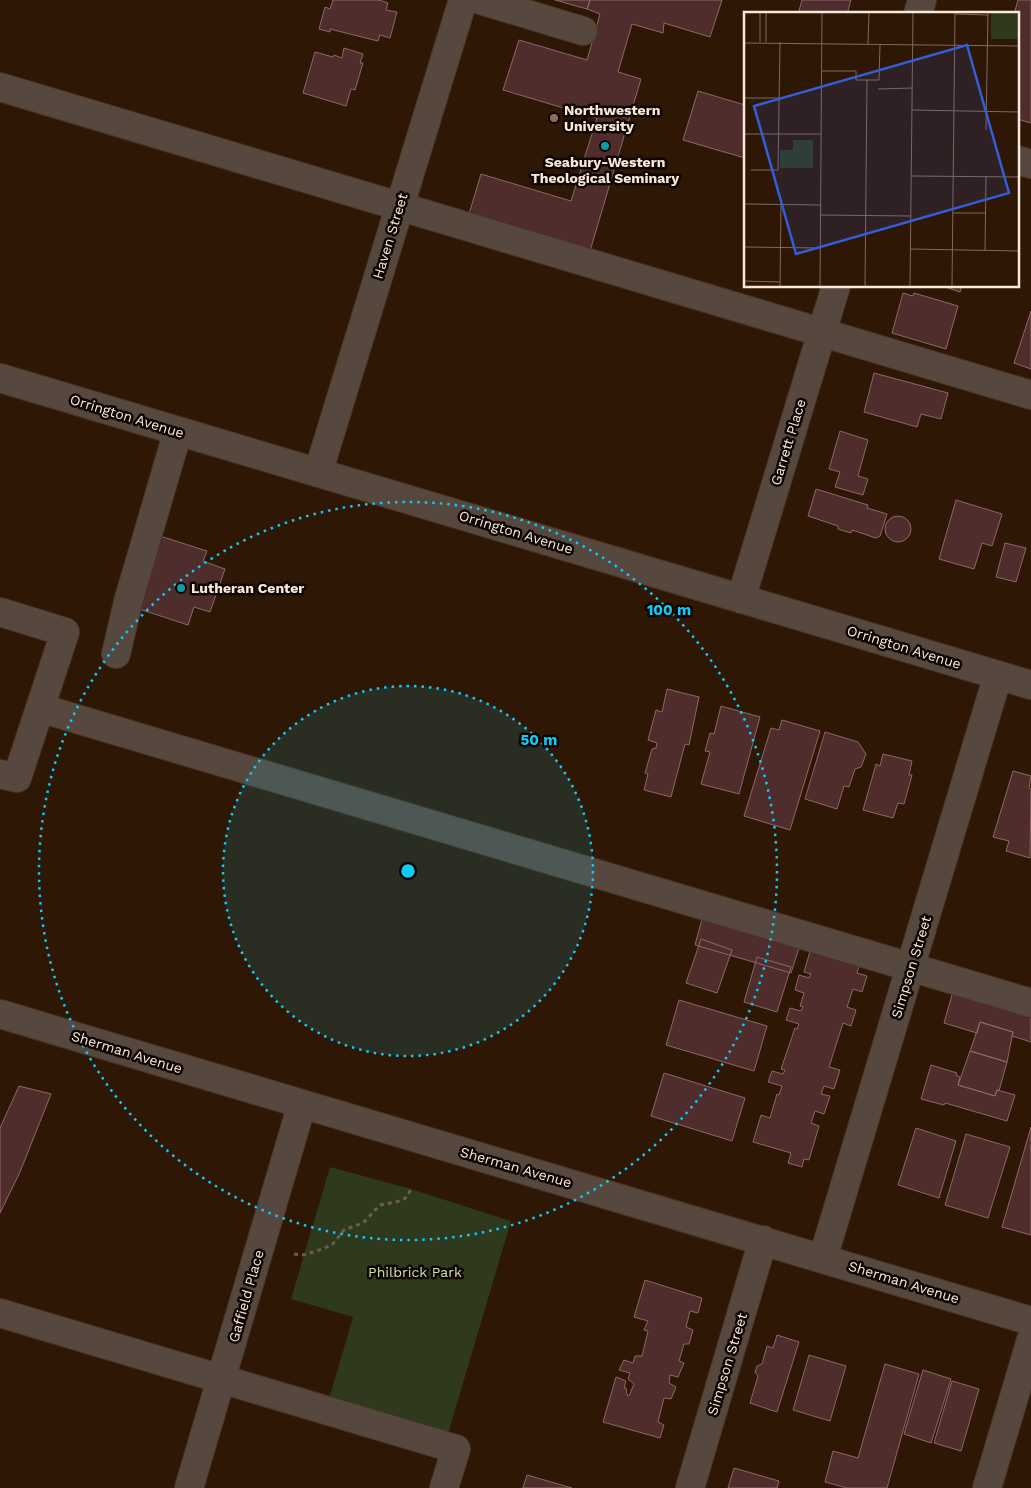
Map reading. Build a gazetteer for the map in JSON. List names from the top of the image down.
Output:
{
  "streets": {
    "street": [
      "Haven Street",
      "Orrington Avenue",
      "Garrett Place",
      "Simpson Street",
      "Sherman Avenue",
      "Gaffield Place"
    ]
  },
  "crossings": [
    ["Haven Street", "Orrington Avenue"],
    ["Orrington Avenue", "Garrett Place"],
    ["Orrington Avenue", "Simpson Street"],
    ["Simpson Street", "Sherman Avenue"],
    ["Sherman Avenue", "Gaffield Place"]
  ],
  "parks": ["Philbrick Park"],
  "places": ["Northwestern University", "Seabury-Western Theological Seminary", "Lutheran Center"],
  "rings": ["100 m", "50 m"]
}
